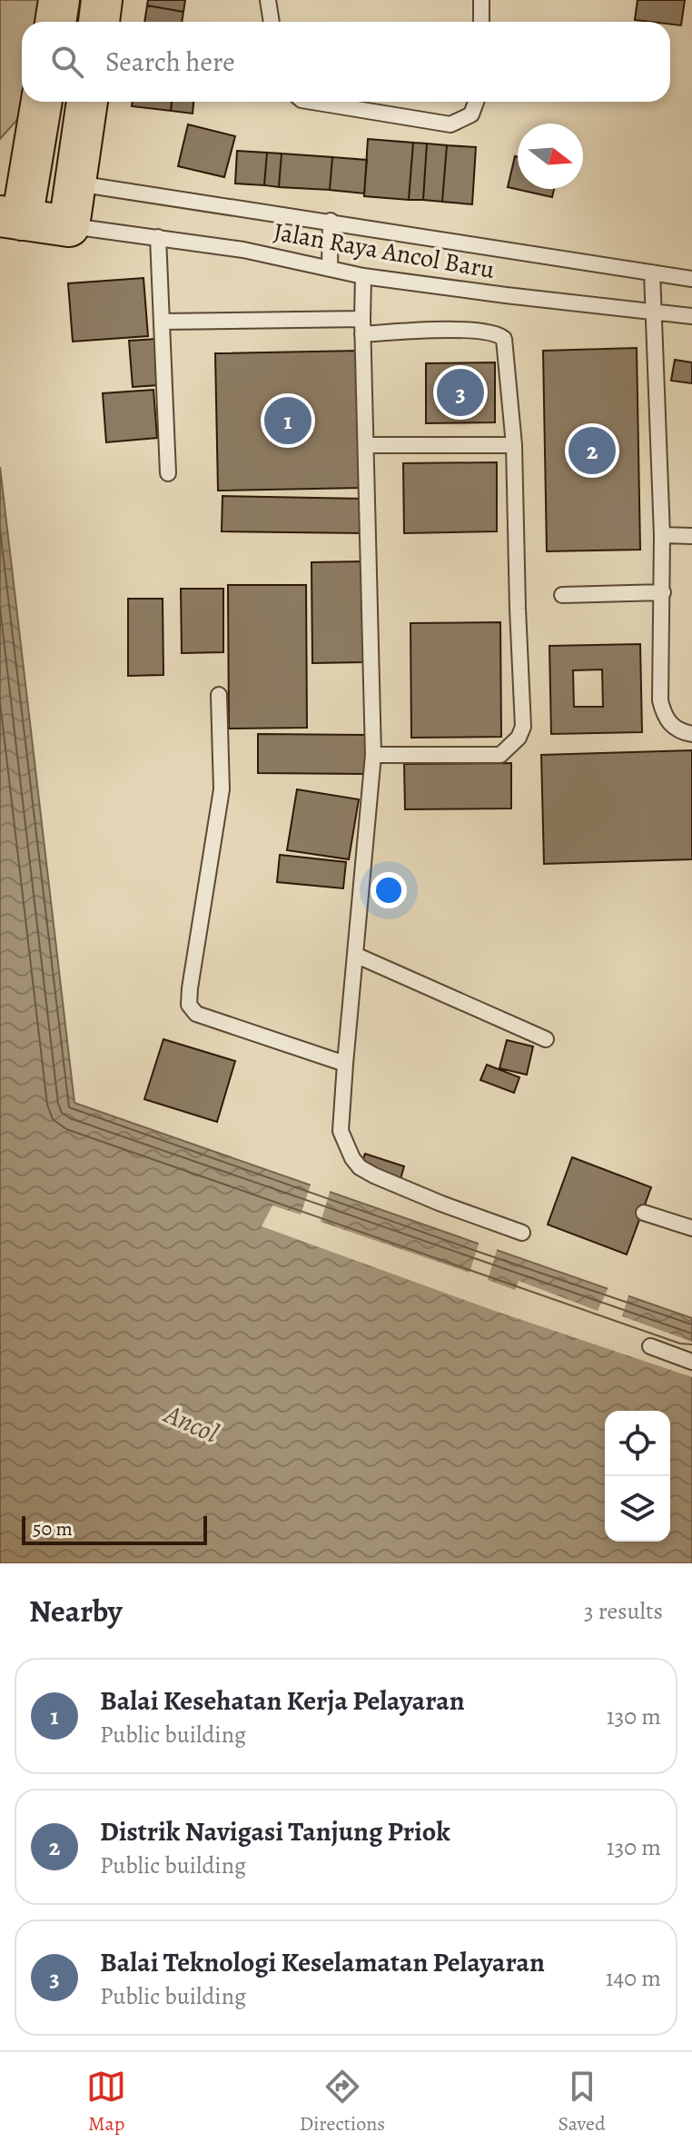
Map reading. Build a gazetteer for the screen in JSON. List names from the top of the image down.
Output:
{
  "streets": {
    "lane": ["Jalan Raya Ancol Baru"]
  },
  "water": ["Ancol"],
  "scale_bar": "50 m",
  "north": "right",
  "page": {
    "search": "Search here",
    "pins": ["3", "1", "2"],
    "scale": "50 m",
    "heading": ["Nearby", "3 results"],
    "list": [
      {
        "mark": "1",
        "name": "Balai Kesehatan Kerja Pelayaran",
        "note": "Public building",
        "value": "130 m"
      },
      {
        "mark": "2",
        "name": "Distrik Navigasi Tanjung Priok",
        "note": "Public building",
        "value": "130 m"
      },
      {
        "mark": "3",
        "name": "Balai Teknologi Keselamatan Pelayaran",
        "note": "Public building",
        "value": "140 m"
      }
    ],
    "nav": ["Map", "Directions", "Saved"]
  }
}
